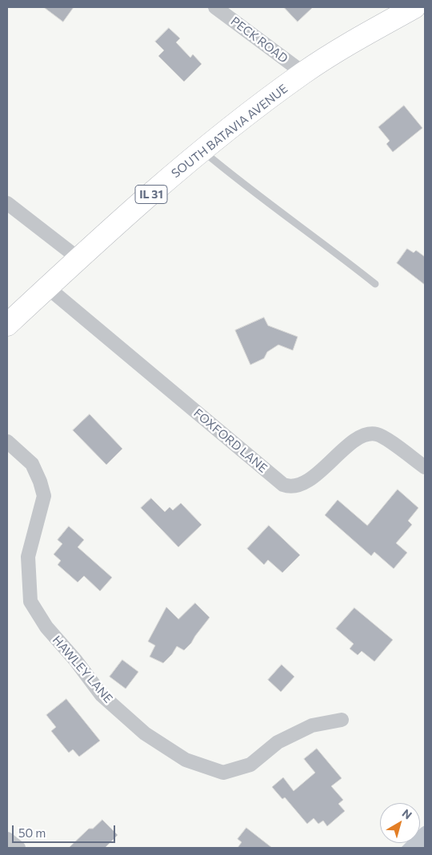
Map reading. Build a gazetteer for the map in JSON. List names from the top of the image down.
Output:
{
  "streets": {
    "main road": ["SOUTH BATAVIA AVENUE", "IL 31"],
    "street": ["PECK ROAD", "FOXFORD LANE", "HAWLEY LANE"]
  },
  "crossings": [
    ["PECK ROAD", "SOUTH BATAVIA AVENUE"],
    ["SOUTH BATAVIA AVENUE", "FOXFORD LANE"]
  ],
  "scale_bar": "50 m",
  "north": "top right"
}
